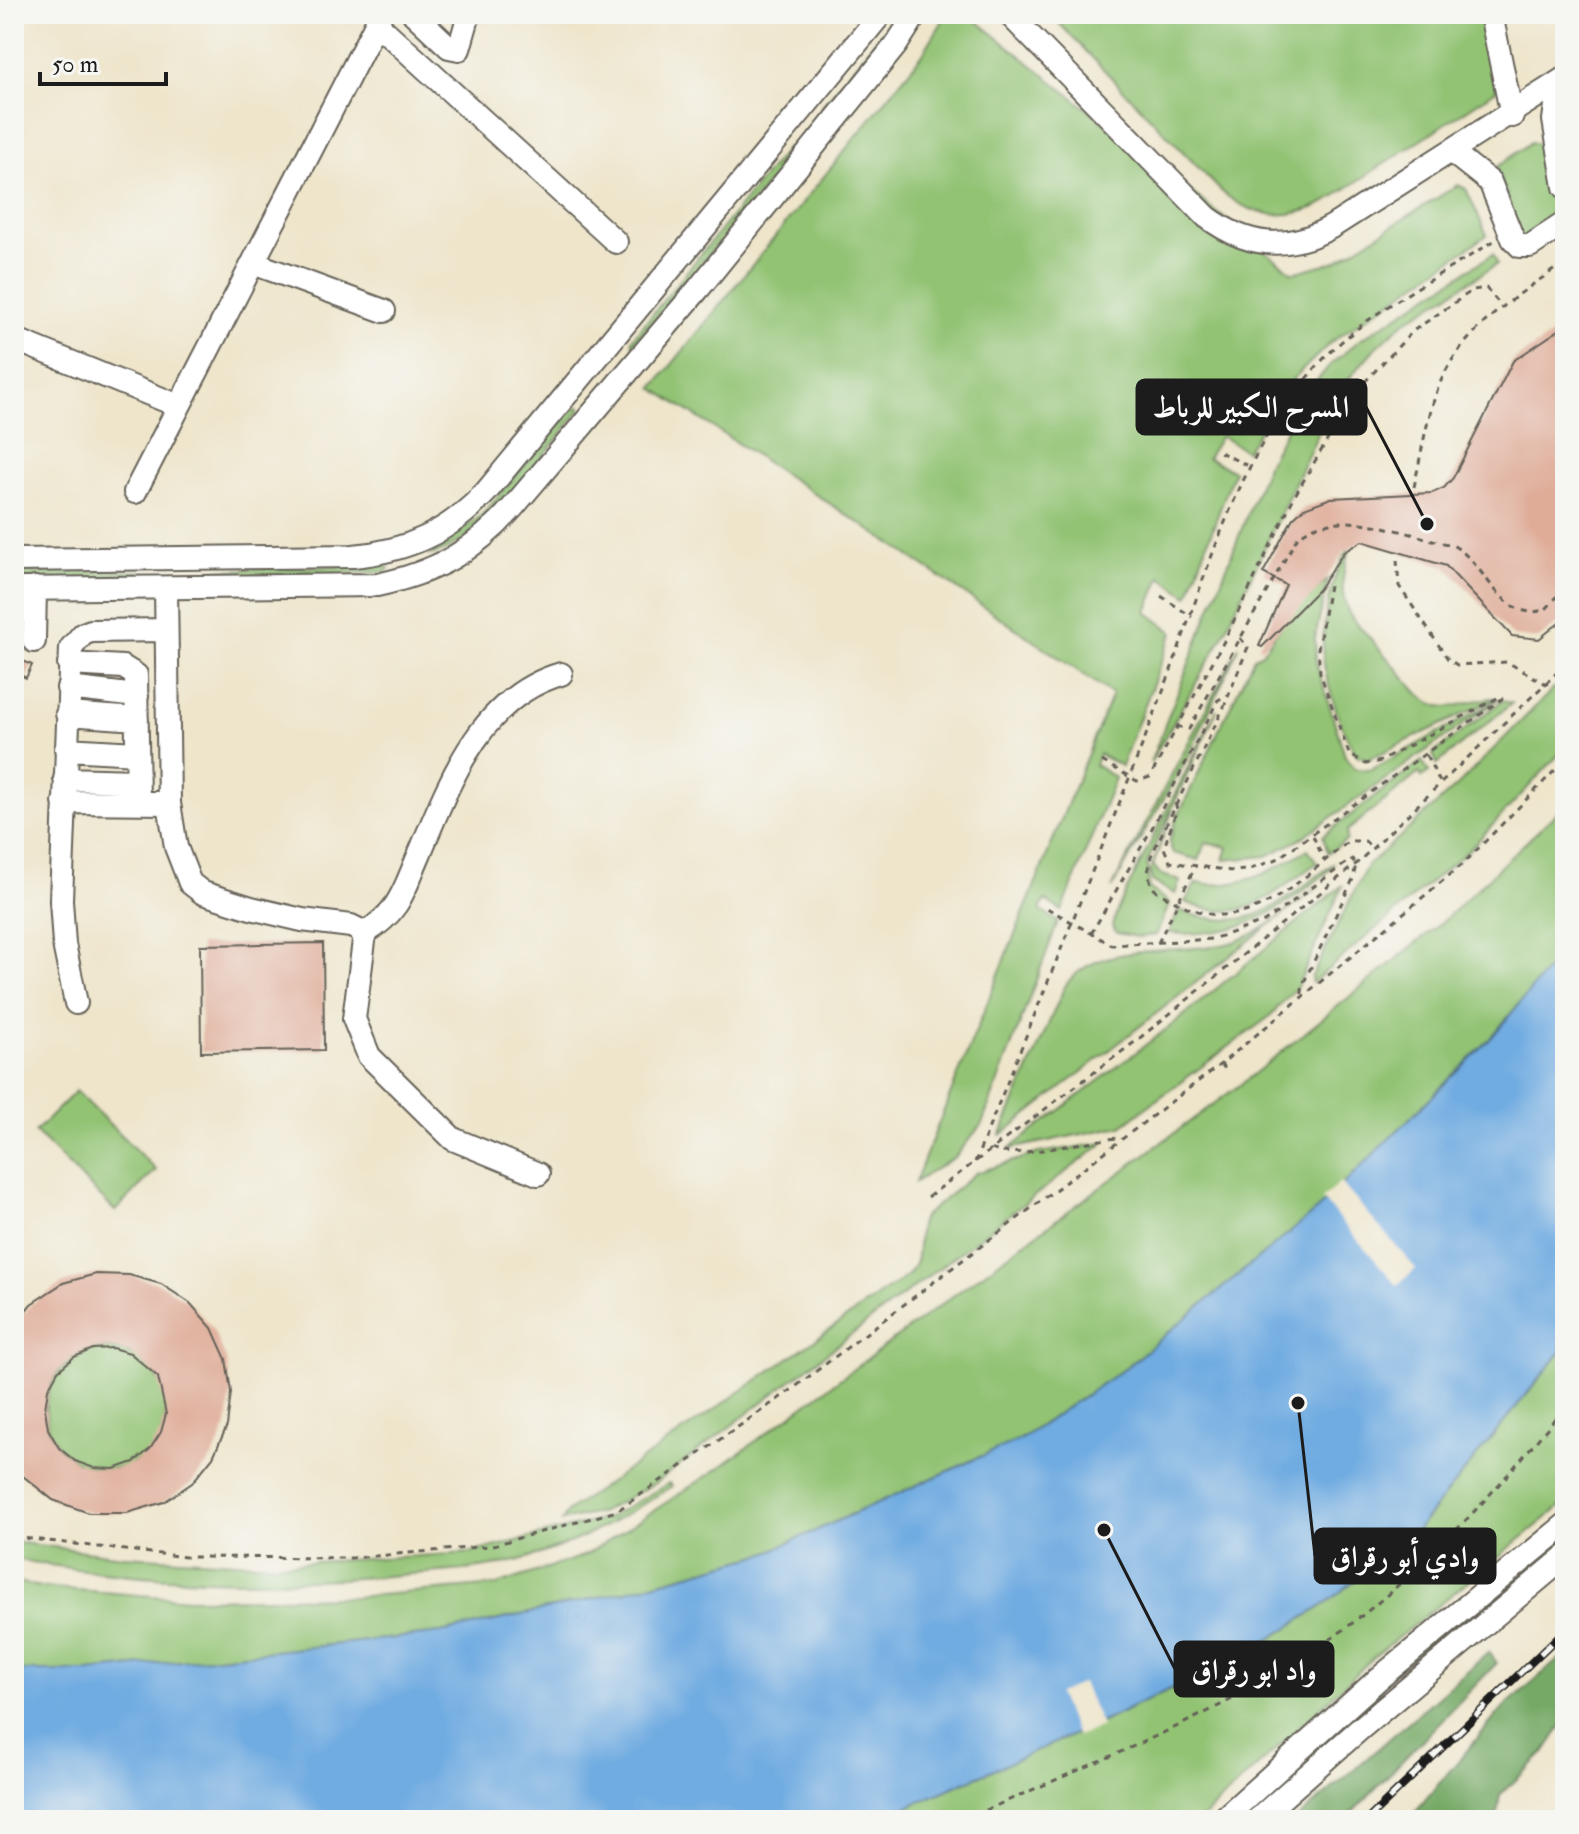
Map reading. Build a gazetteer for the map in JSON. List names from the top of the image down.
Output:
{
  "places": ["المسرح الكبير للرباط", "وادي أبو رقراق", "واد ابو رقراق"],
  "scale_bar": "50 m"
}
